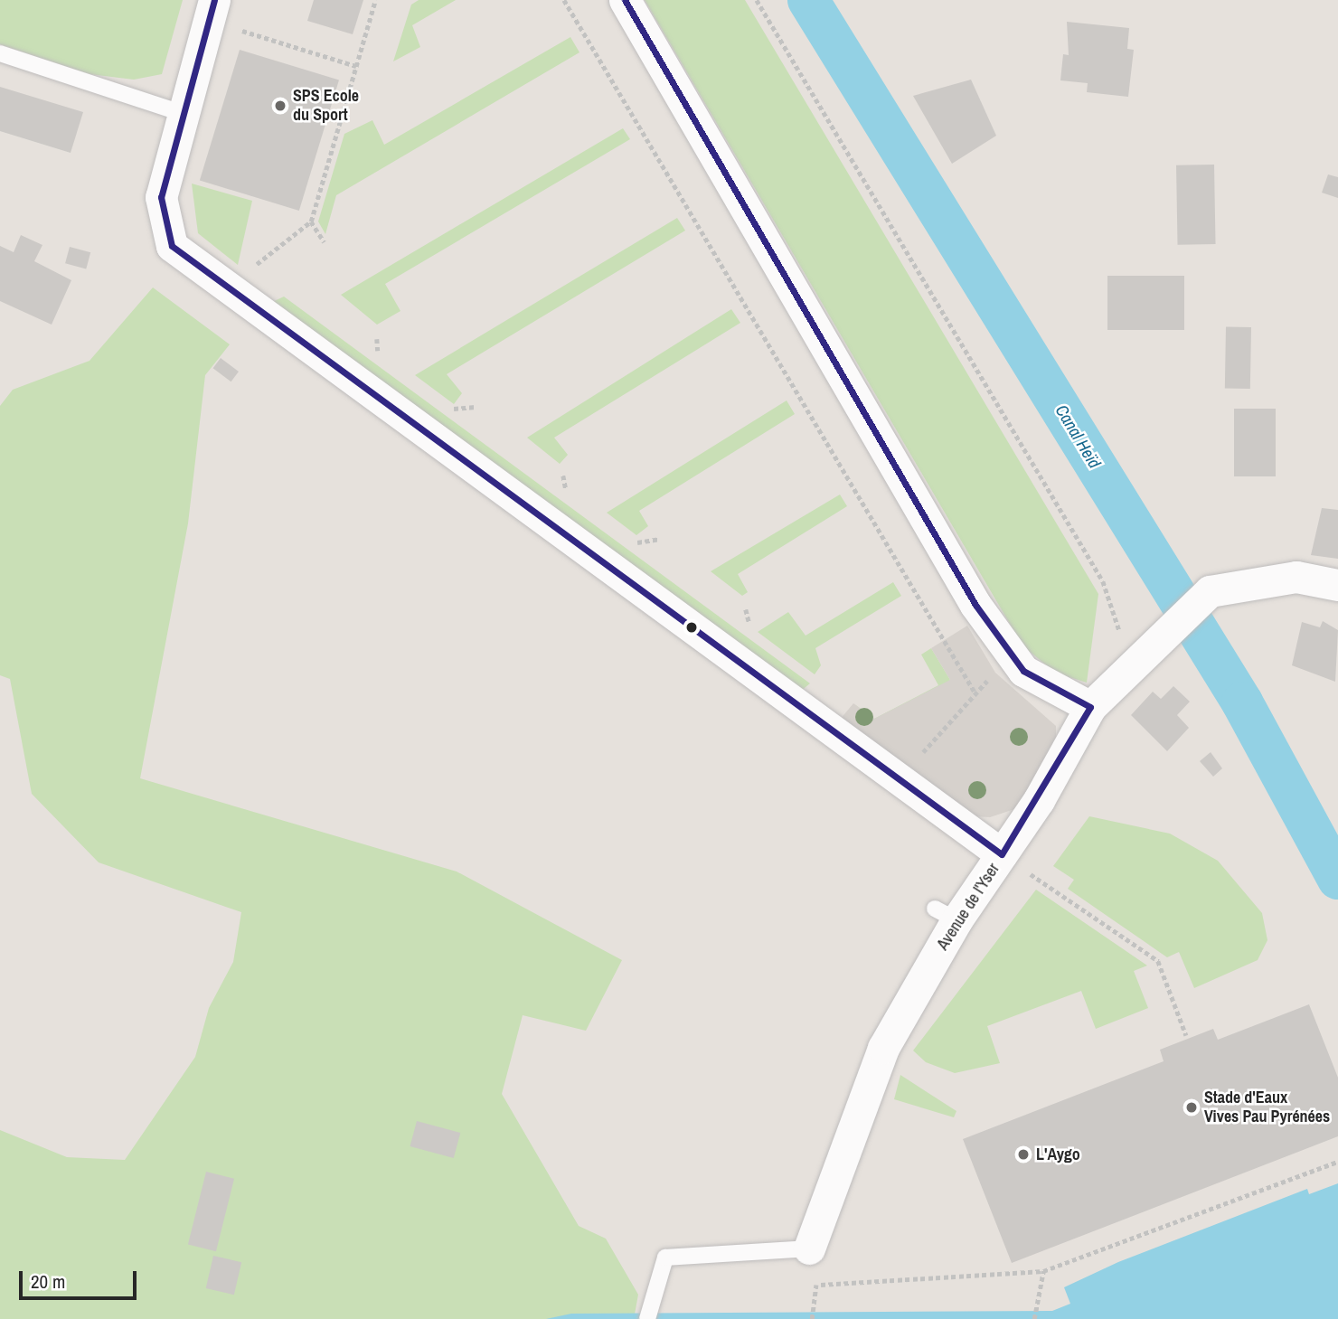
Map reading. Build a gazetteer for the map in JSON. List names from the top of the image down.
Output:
{
  "streets": {
    "street": ["Avenue de l'Yser"]
  },
  "water": ["Canal Heïd"],
  "places": ["SPS Ecole du Sport", "Stade d'Eaux Vives Pau Pyrénées", "L'Aygo"],
  "scale_bar": "20 m"
}
